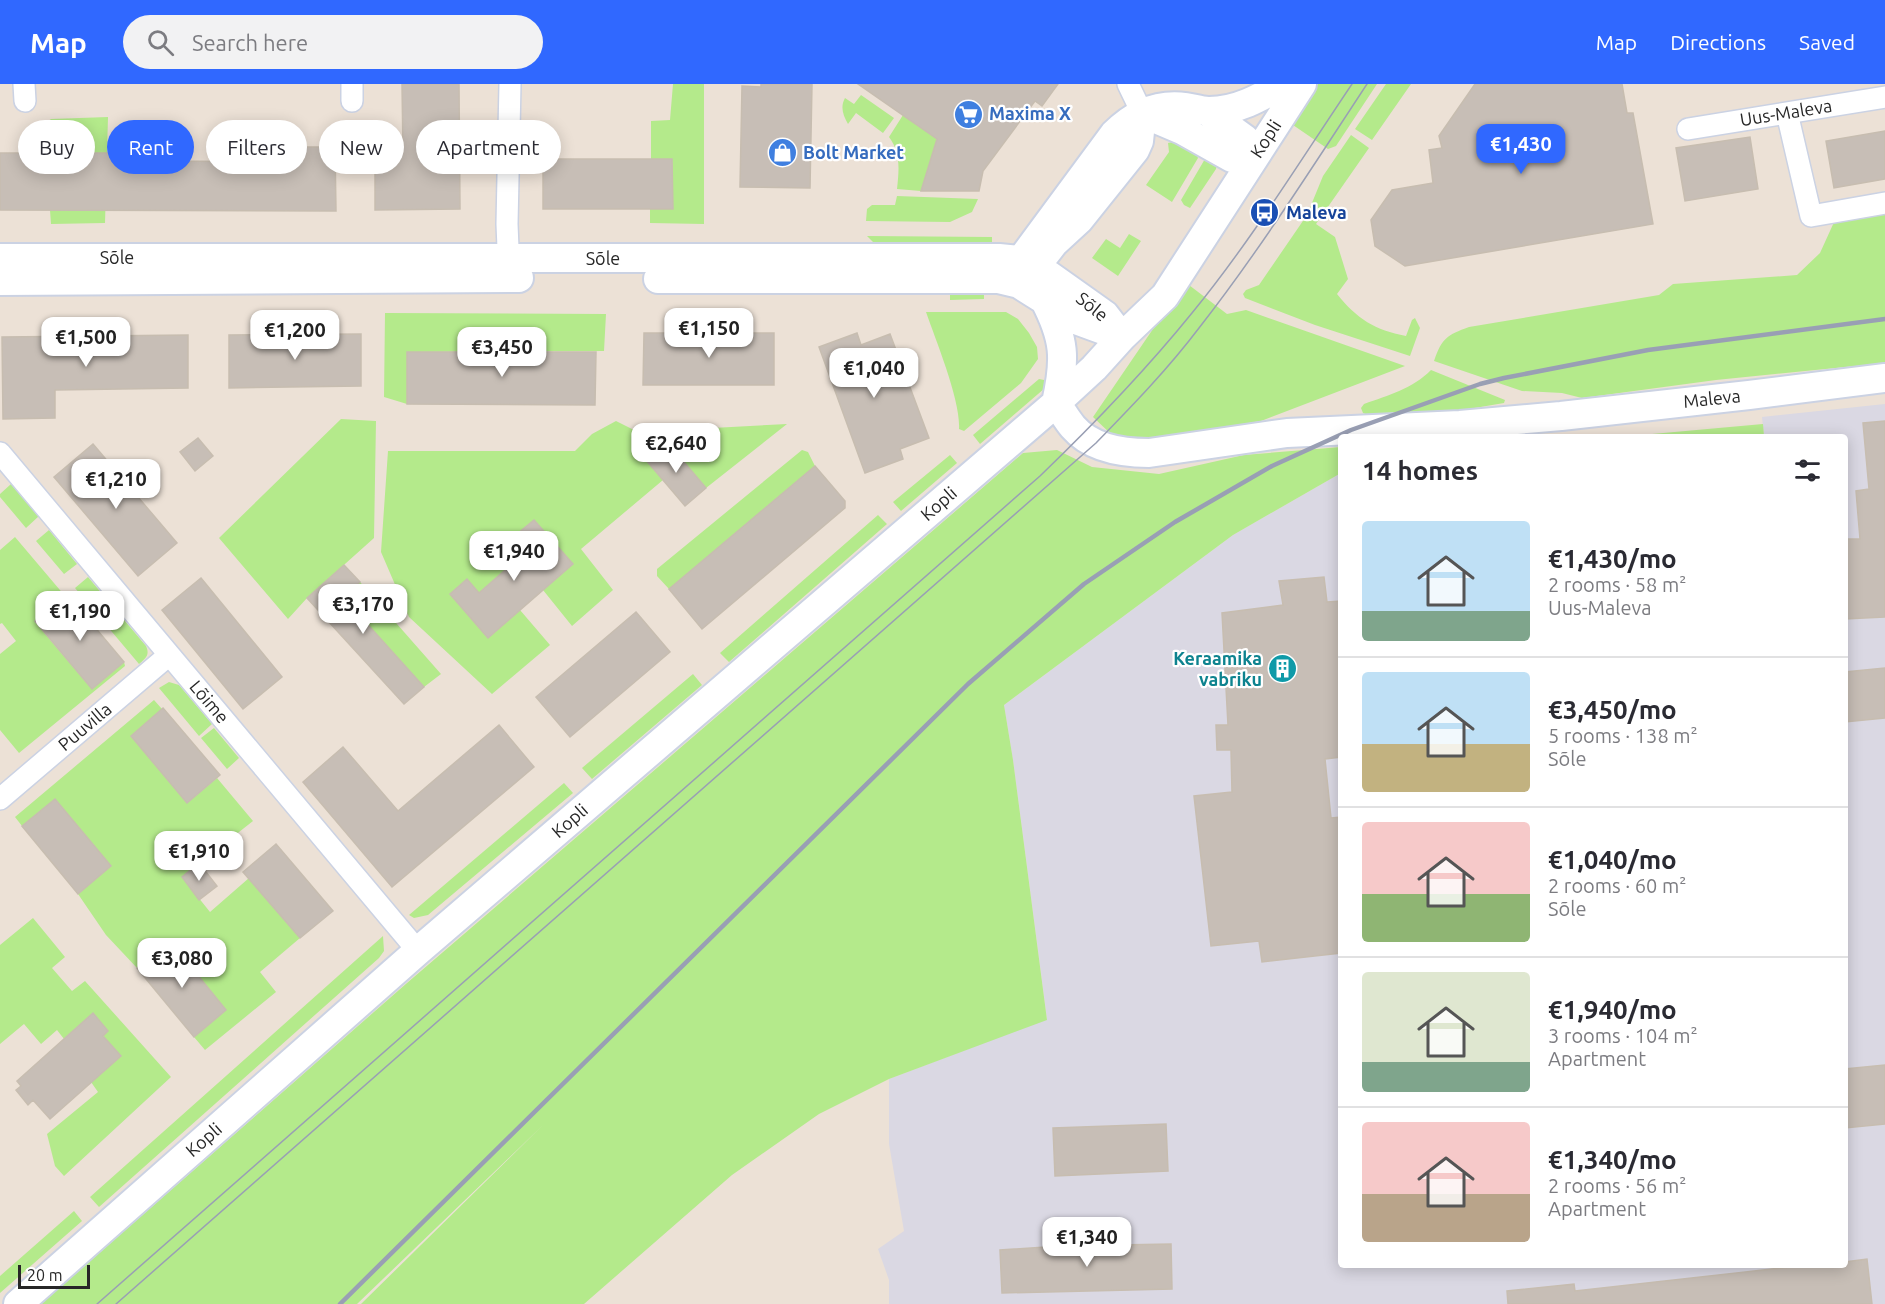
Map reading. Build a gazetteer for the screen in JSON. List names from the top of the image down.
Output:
{
  "streets": {
    "street": [
      "Uus-Maleva",
      "Kopli",
      "Sõle",
      "Maleva",
      "Lõime",
      "Puuvilla"
    ]
  },
  "crossings": [
    ["Kopli", "Sõle"],
    ["Kopli", "Maleva"],
    ["Kopli", "Lõime"],
    ["Lõime", "Puuvilla"]
  ],
  "places": {
    "supermarket": ["Maxima X"],
    "shop": ["Bolt Market"],
    "bus stop": ["Maleva"],
    "building": ["Keraamika vabriku"]
  },
  "scale_bar": "20 m",
  "page": {
    "header": "Map",
    "search": "Search here",
    "nav": ["Map", "Directions", "Saved"],
    "chip": [
      "Buy",
      "Rent",
      "Filters",
      "New",
      "Apartment"
    ],
    "price": [
      "€1,430",
      "€1,150",
      "€1,200",
      "€1,500",
      "€3,450",
      "€1,040",
      "€2,640",
      "€1,210",
      "€1,940",
      "€3,170",
      "€1,190",
      "€1,910",
      "€3,080",
      "€1,340"
    ],
    "heading": "14 homes",
    "list": [
      {
        "name": "€1,430/mo",
        "note": "2 rooms · 58 m² · Uus-Maleva"
      },
      {
        "name": "€3,450/mo",
        "note": "5 rooms · 138 m² · Sõle"
      },
      {
        "name": "€1,040/mo",
        "note": "2 rooms · 60 m² · Sõle"
      },
      {
        "name": "€1,940/mo",
        "note": "3 rooms · 104 m² · Apartment"
      },
      {
        "name": "€1,340/mo",
        "note": "2 rooms · 56 m² · Apartment"
      }
    ],
    "scale": "20 m"
  }
}
